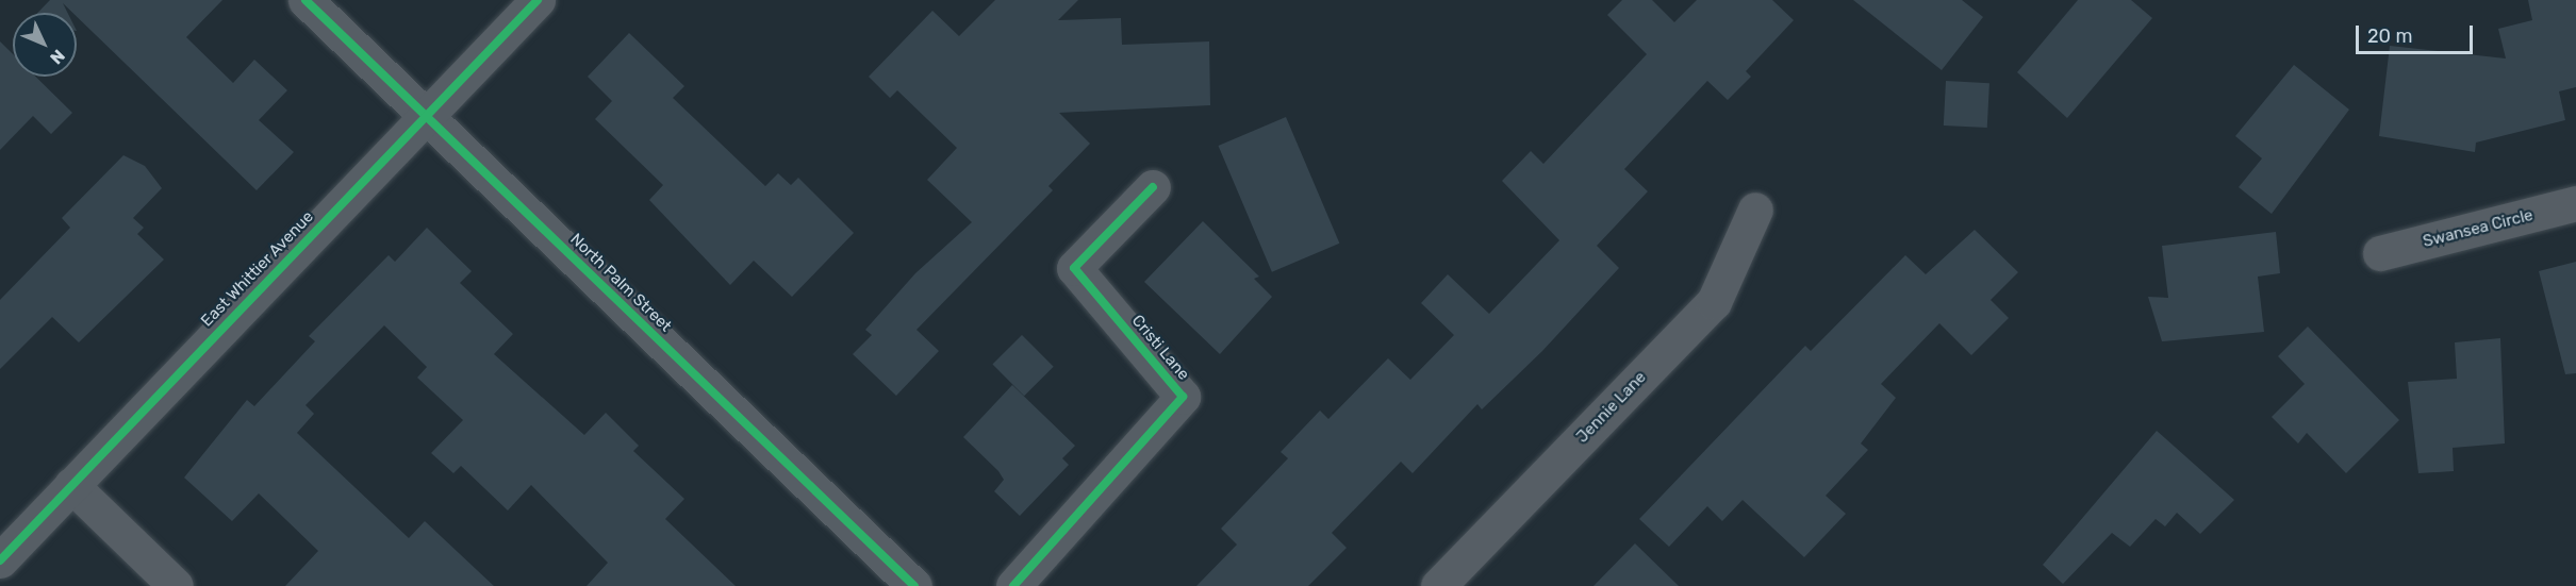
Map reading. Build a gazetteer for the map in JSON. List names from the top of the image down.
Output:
{
  "streets": {
    "street": [
      "Swansea Circle",
      "East Whittier Avenue",
      "North Palm Street",
      "Cristi Lane",
      "Jennie Lane"
    ]
  },
  "crossings": [
    ["East Whittier Avenue", "North Palm Street"]
  ],
  "scale_bar": "20 m",
  "north": "bottom right"
}
